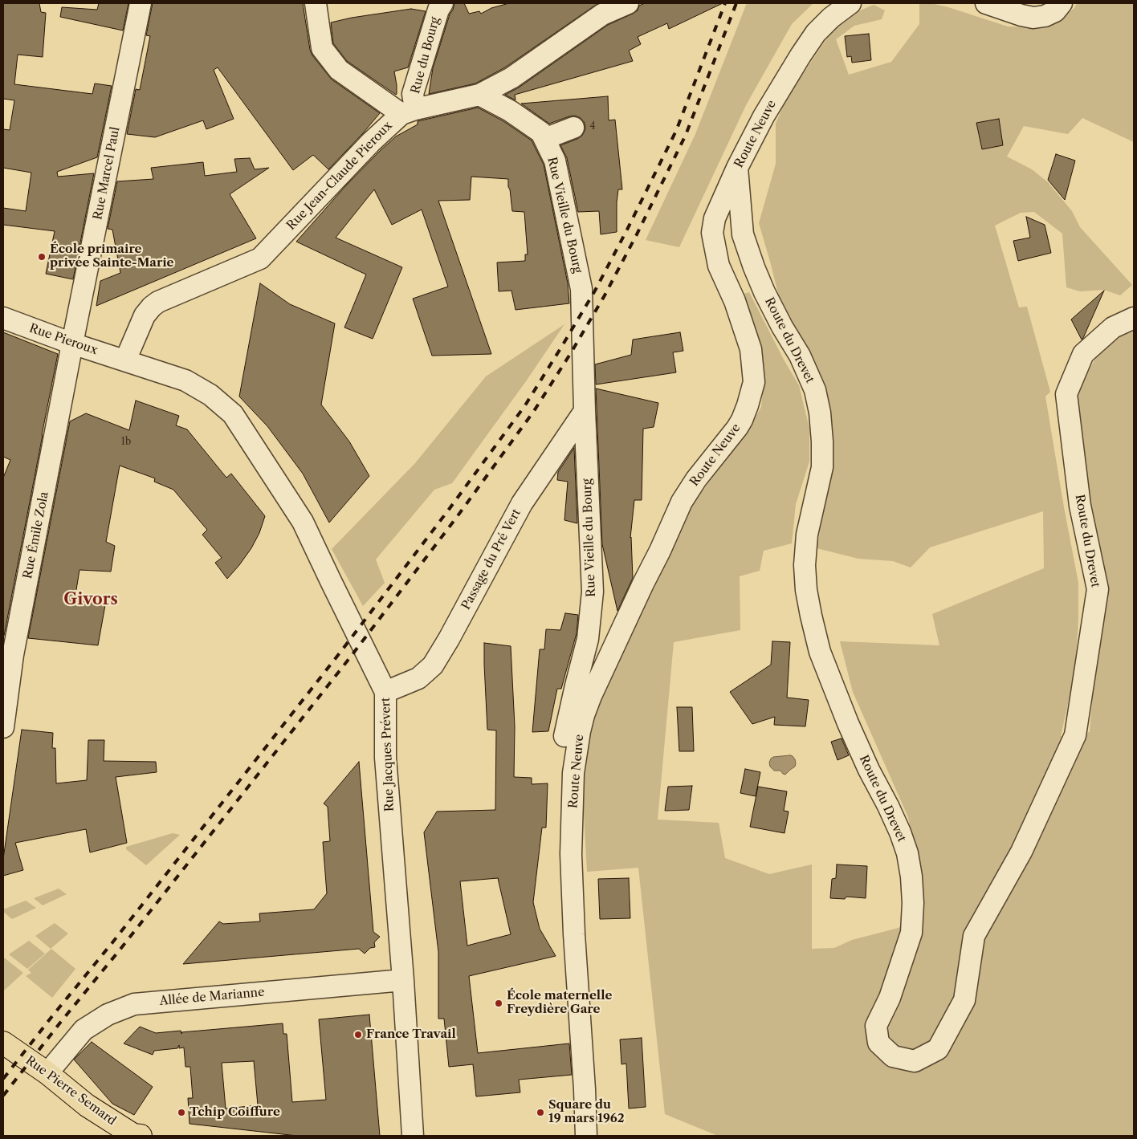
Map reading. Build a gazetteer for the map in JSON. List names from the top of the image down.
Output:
{
  "streets": {
    "main road": ["Rue Pierre Semard"],
    "street": [
      "Rue du Bourg",
      "Route Neuve",
      "Rue Marcel Paul",
      "Rue Jean-Claude Pieroux",
      "Rue Vieille du Bourg",
      "Rue Pieroux",
      "Route du Drevet",
      "Rue Émile Zola",
      "Passage du Pré Vert",
      "Rue Jacques Prévert",
      "Allée de Marianne"
    ]
  },
  "crossings": [
    ["Rue du Bourg", "Rue Jean-Claude Pieroux"],
    ["Route Neuve", "Rue Vieille du Bourg"],
    ["Route Neuve", "Route du Drevet"],
    ["Rue Marcel Paul", "Rue Pieroux"],
    ["Rue Marcel Paul", "Rue Émile Zola"],
    ["Rue Jean-Claude Pieroux", "Rue Vieille du Bourg"],
    ["Rue Jean-Claude Pieroux", "Rue Pieroux"],
    ["Rue Jean-Claude Pieroux", "Rue Jacques Prévert"],
    ["Rue Vieille du Bourg", "Passage du Pré Vert"],
    ["Rue Pieroux", "Rue Émile Zola"],
    ["Rue Pieroux", "Rue Jacques Prévert"],
    ["Passage du Pré Vert", "Rue Jacques Prévert"],
    ["Rue Jacques Prévert", "Allée de Marianne"],
    ["Allée de Marianne", "Rue Pierre Semard"]
  ],
  "districts": ["Givors"],
  "places": [
    "École primaire privée Sainte-Marie",
    "École maternelle Freydière Gare",
    "France Travail",
    "Tchip Coiffure",
    "Square du 19 mars 1962"
  ],
  "house_numbers": ["4", "1b"]
}
